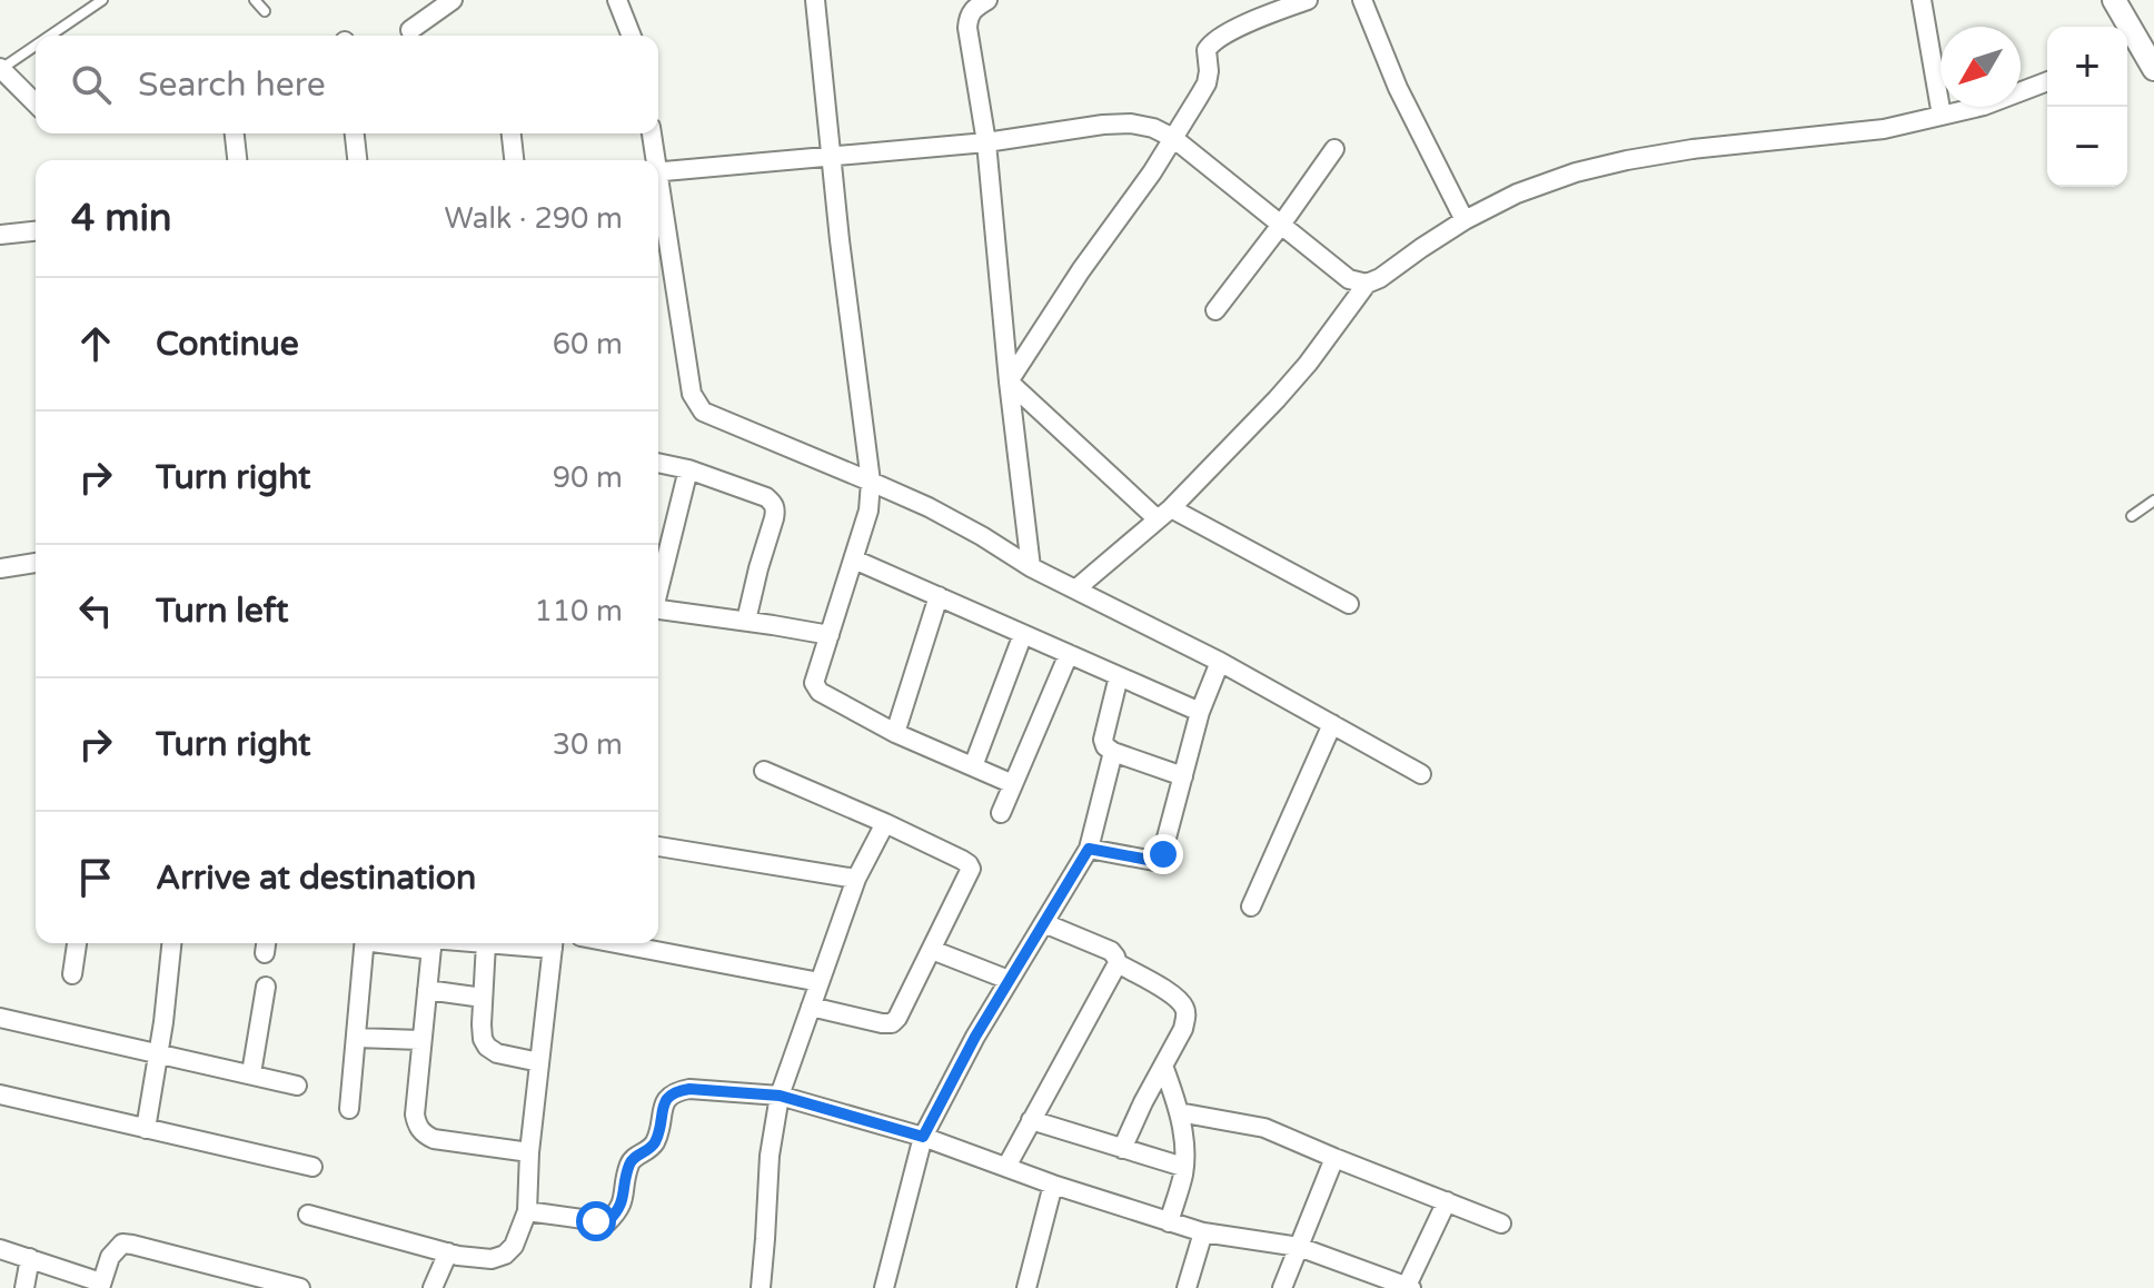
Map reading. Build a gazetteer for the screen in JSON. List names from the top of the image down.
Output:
{
  "north": "bottom left",
  "page": {
    "map_buttons": ["+", "−"],
    "search": "Search here",
    "heading": ["4 min", "Walk · 290 m"],
    "list": [
      ["Continue", "60 m"],
      ["Turn right", "90 m"],
      ["Turn left", "110 m"],
      ["Turn right", "30 m"],
      "Arrive at destination"
    ]
  }
}
